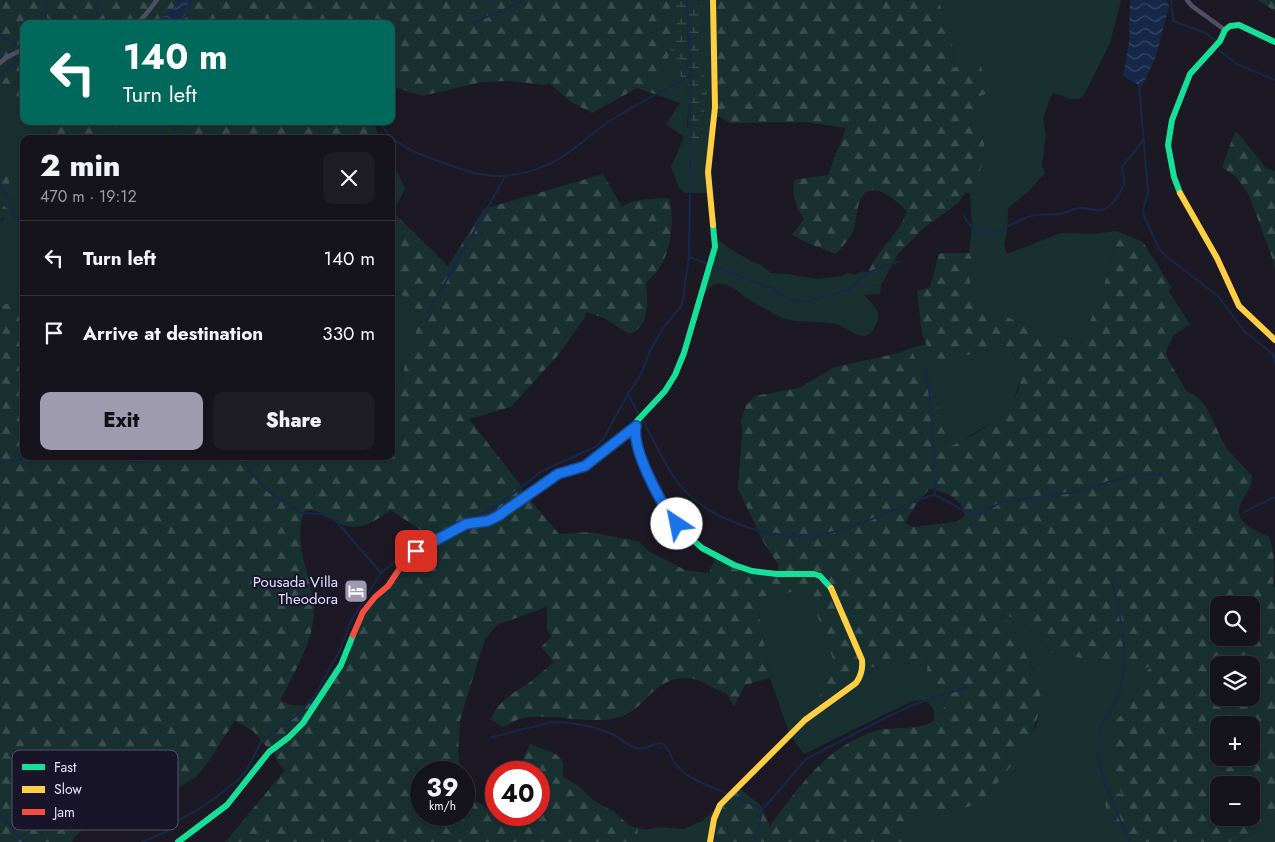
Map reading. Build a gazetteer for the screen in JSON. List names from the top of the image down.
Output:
{
  "places": {
    "hotel": ["Pousada Villa Theodora"]
  },
  "legend": ["Fast", "Slow", "Jam"],
  "page": {
    "turn": ["140 m", "Turn left"],
    "heading": ["2 min", "470 m · 19:12"],
    "list": [
      {
        "name": "Turn left",
        "value": "140 m"
      },
      {
        "name": "Arrive at destination",
        "value": "330 m"
      }
    ],
    "buttons": ["Exit", "Share"],
    "map_buttons": ["+", "−"],
    "speed": "39 km/h",
    "limit": "40"
  }
}
